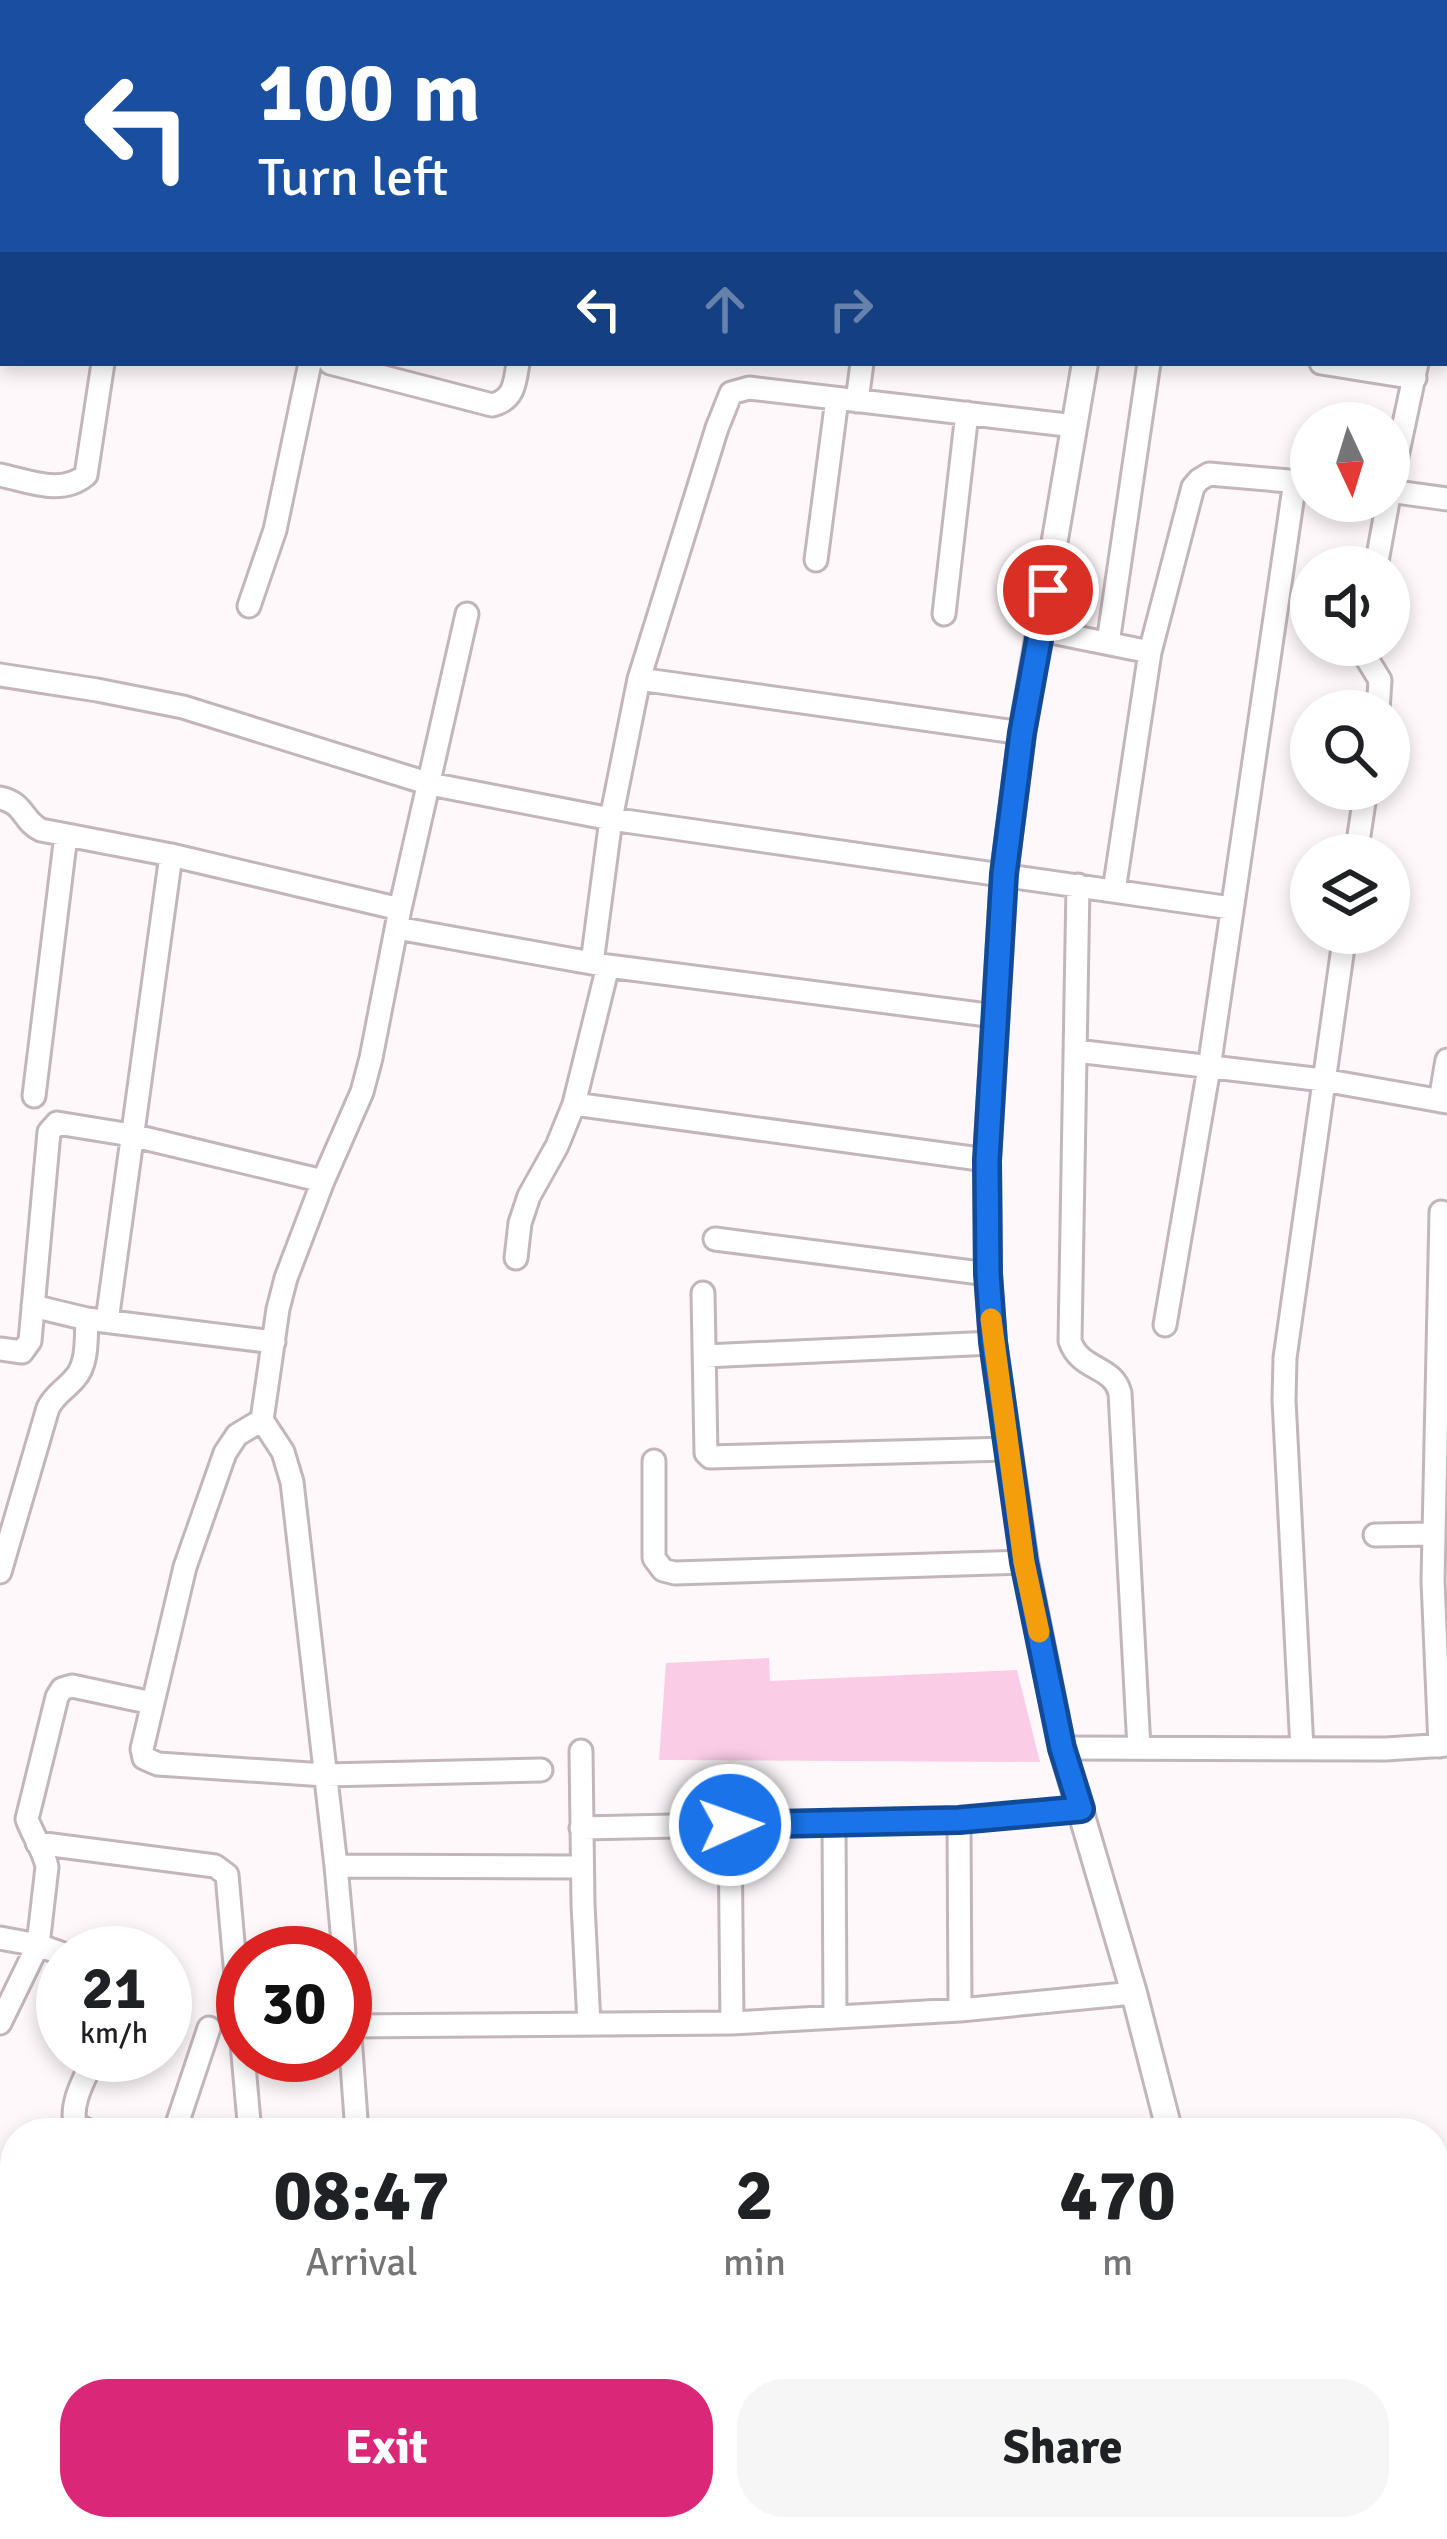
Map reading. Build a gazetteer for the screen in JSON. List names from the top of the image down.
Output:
{
  "north": "bottom",
  "page": {
    "turn": ["100 m", "Turn left"],
    "speed": "21 km/h",
    "limit": "30",
    "eta": [
      "08:47",
      "Arrival",
      "2",
      "min",
      "470",
      "m"
    ],
    "buttons": ["Exit", "Share"]
  }
}
